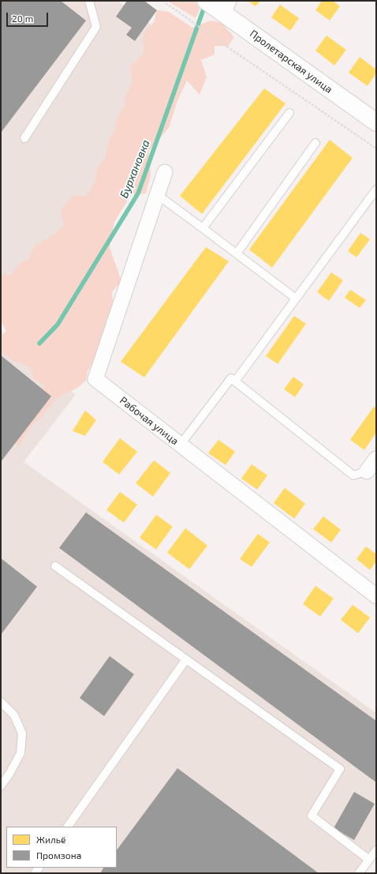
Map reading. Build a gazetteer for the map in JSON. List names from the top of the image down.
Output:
{
  "streets": {
    "street": ["Пролетарская улица", "Рабочая улица"]
  },
  "water": ["Бурхановка"],
  "legend": ["Жильё", "Промзона"],
  "scale_bar": "20 m"
}
